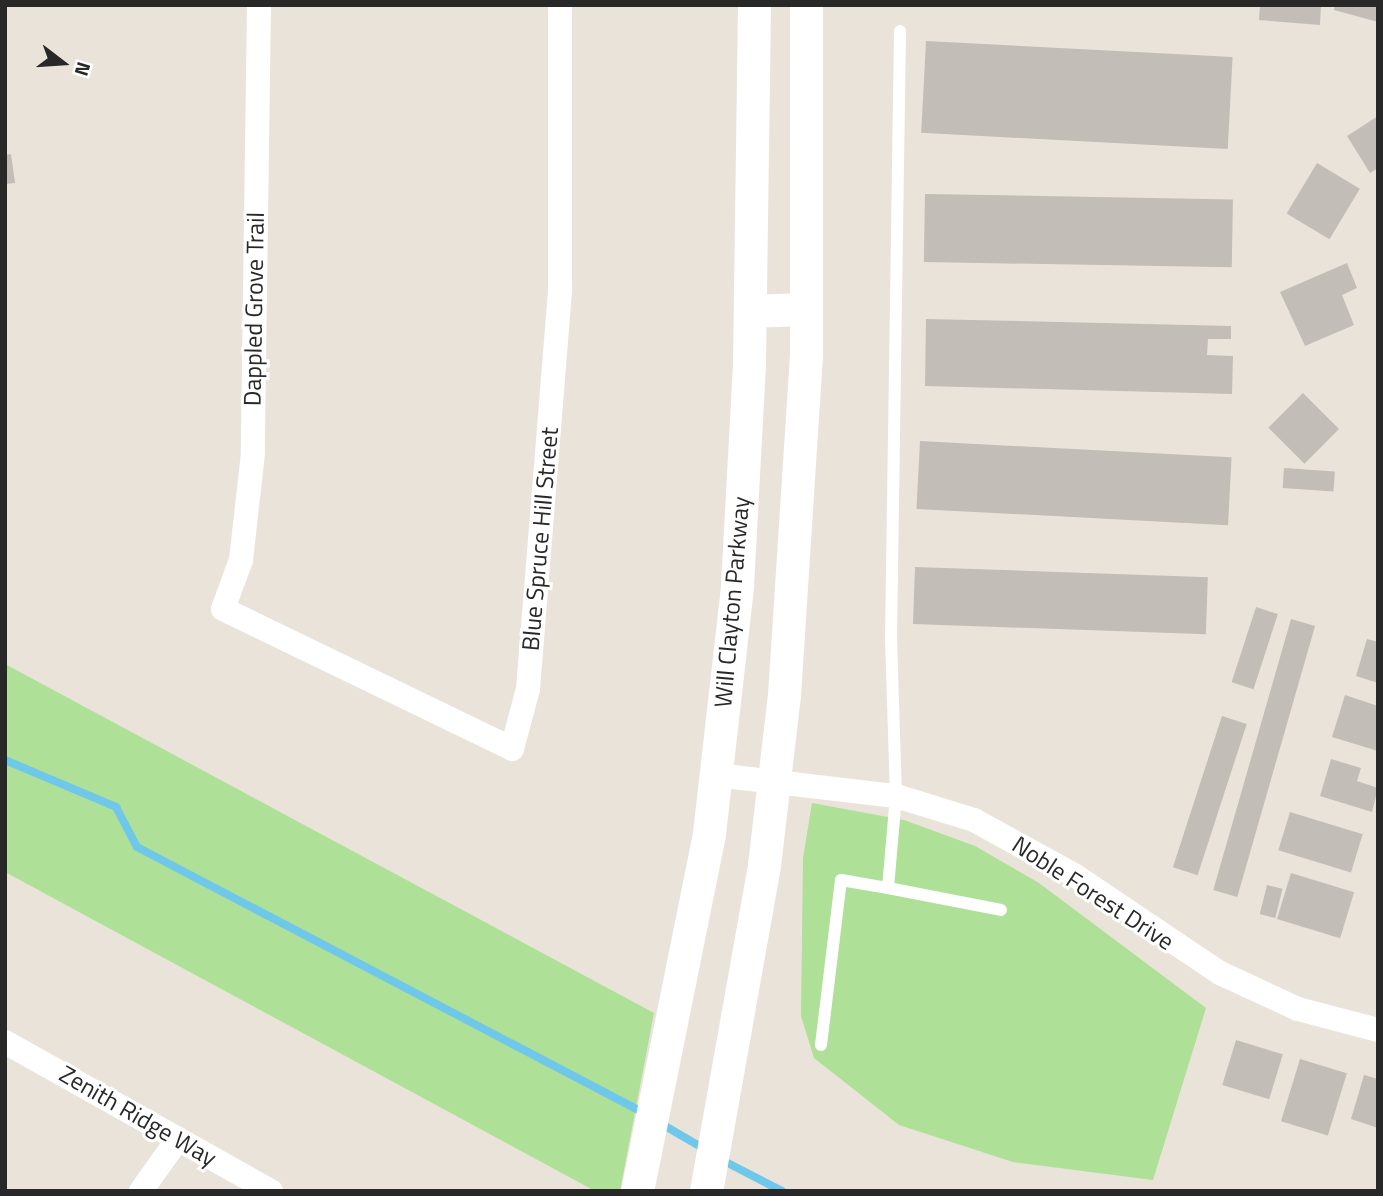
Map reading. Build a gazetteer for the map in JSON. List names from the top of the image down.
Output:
{
  "streets": {
    "main road": ["Will Clayton Parkway"],
    "street": [
      "Dappled Grove Trail",
      "Blue Spruce Hill Street",
      "Noble Forest Drive",
      "Zenith Ridge Way"
    ]
  },
  "crossings": [
    ["Dappled Grove Trail", "Blue Spruce Hill Street"],
    ["Will Clayton Parkway", "Noble Forest Drive"]
  ],
  "north": "right"
}
